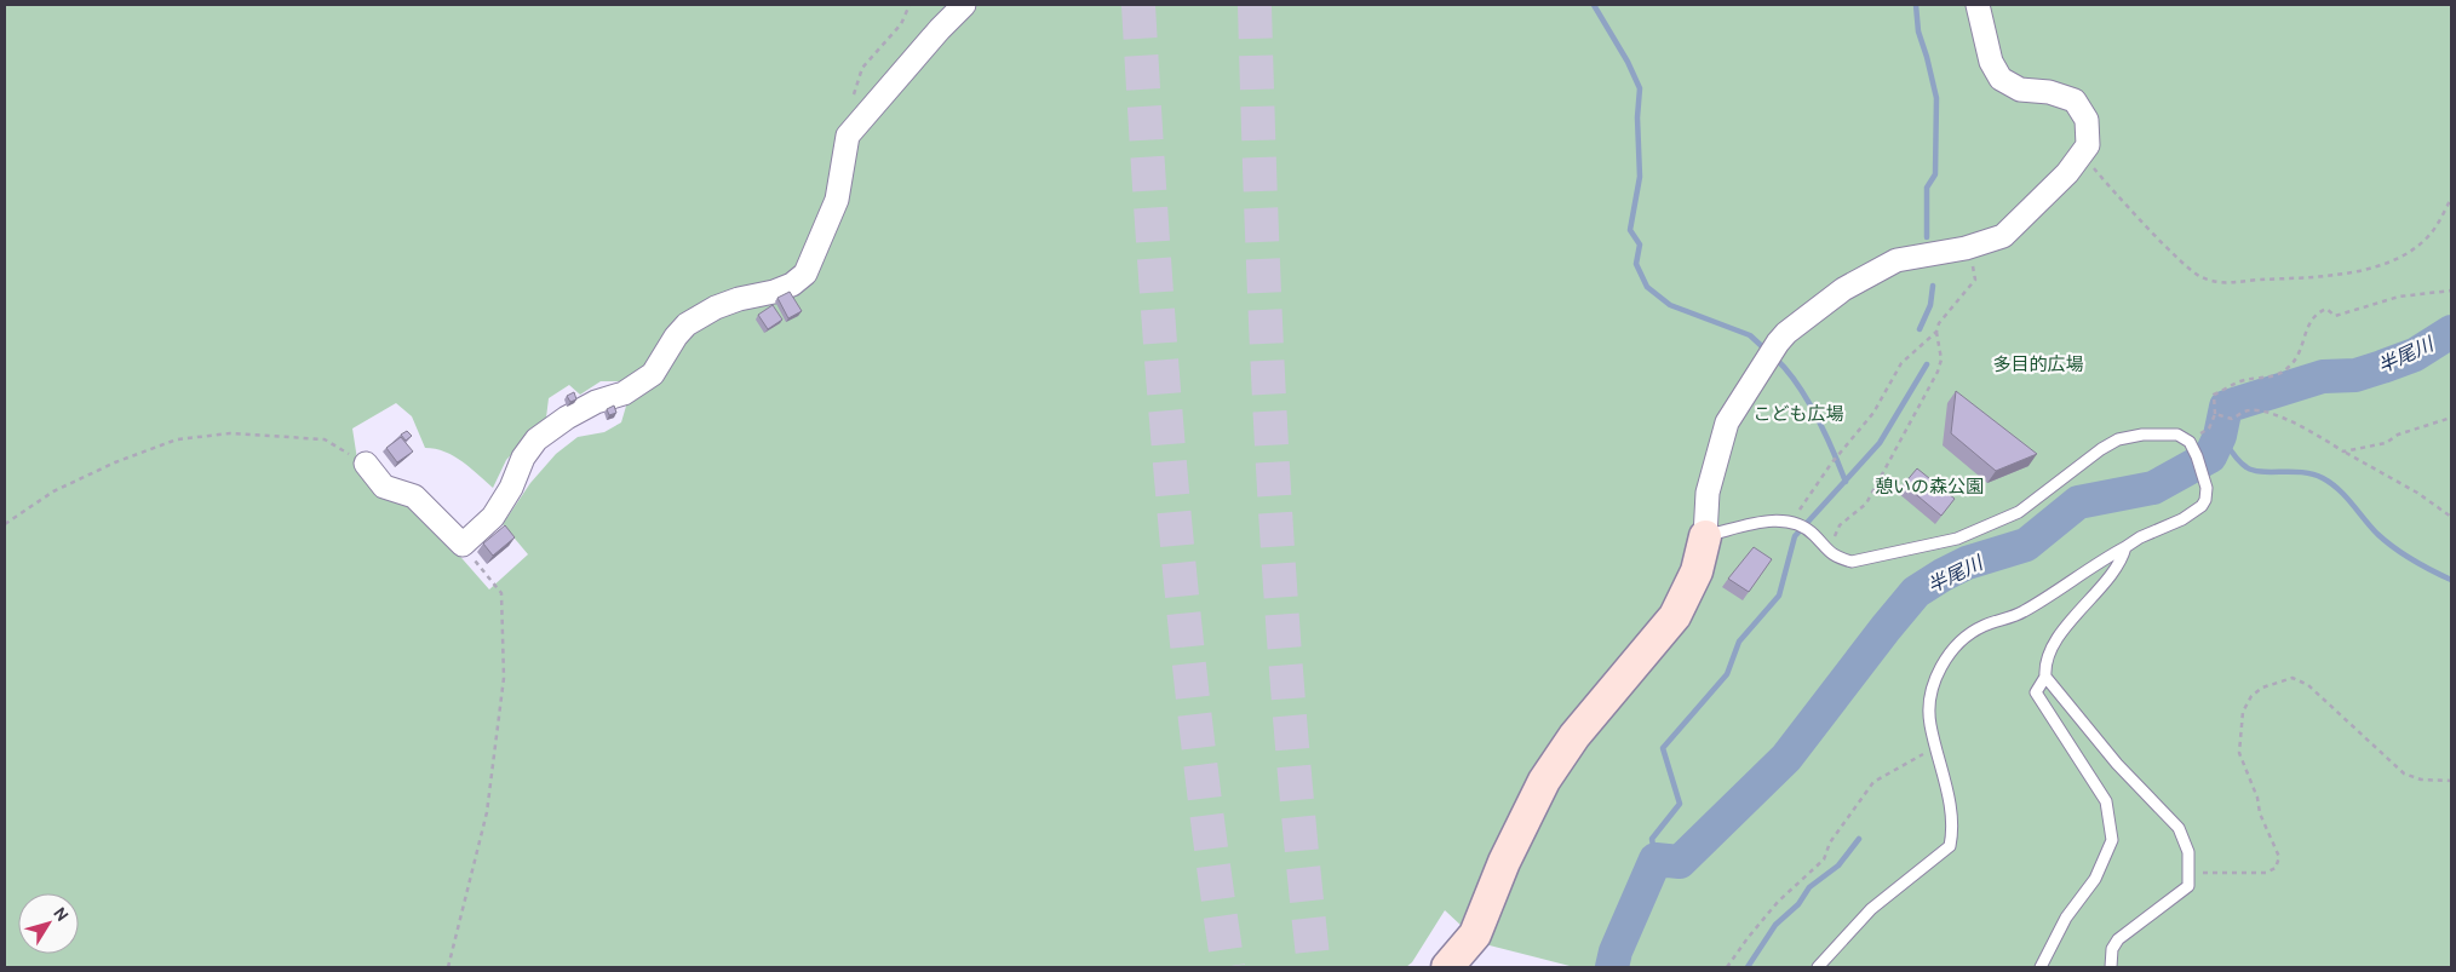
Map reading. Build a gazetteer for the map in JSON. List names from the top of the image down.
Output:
{
  "water": ["半尾川"],
  "parks": ["多目的広場", "こども広場", "憩いの森公園"],
  "north": "top right"
}
